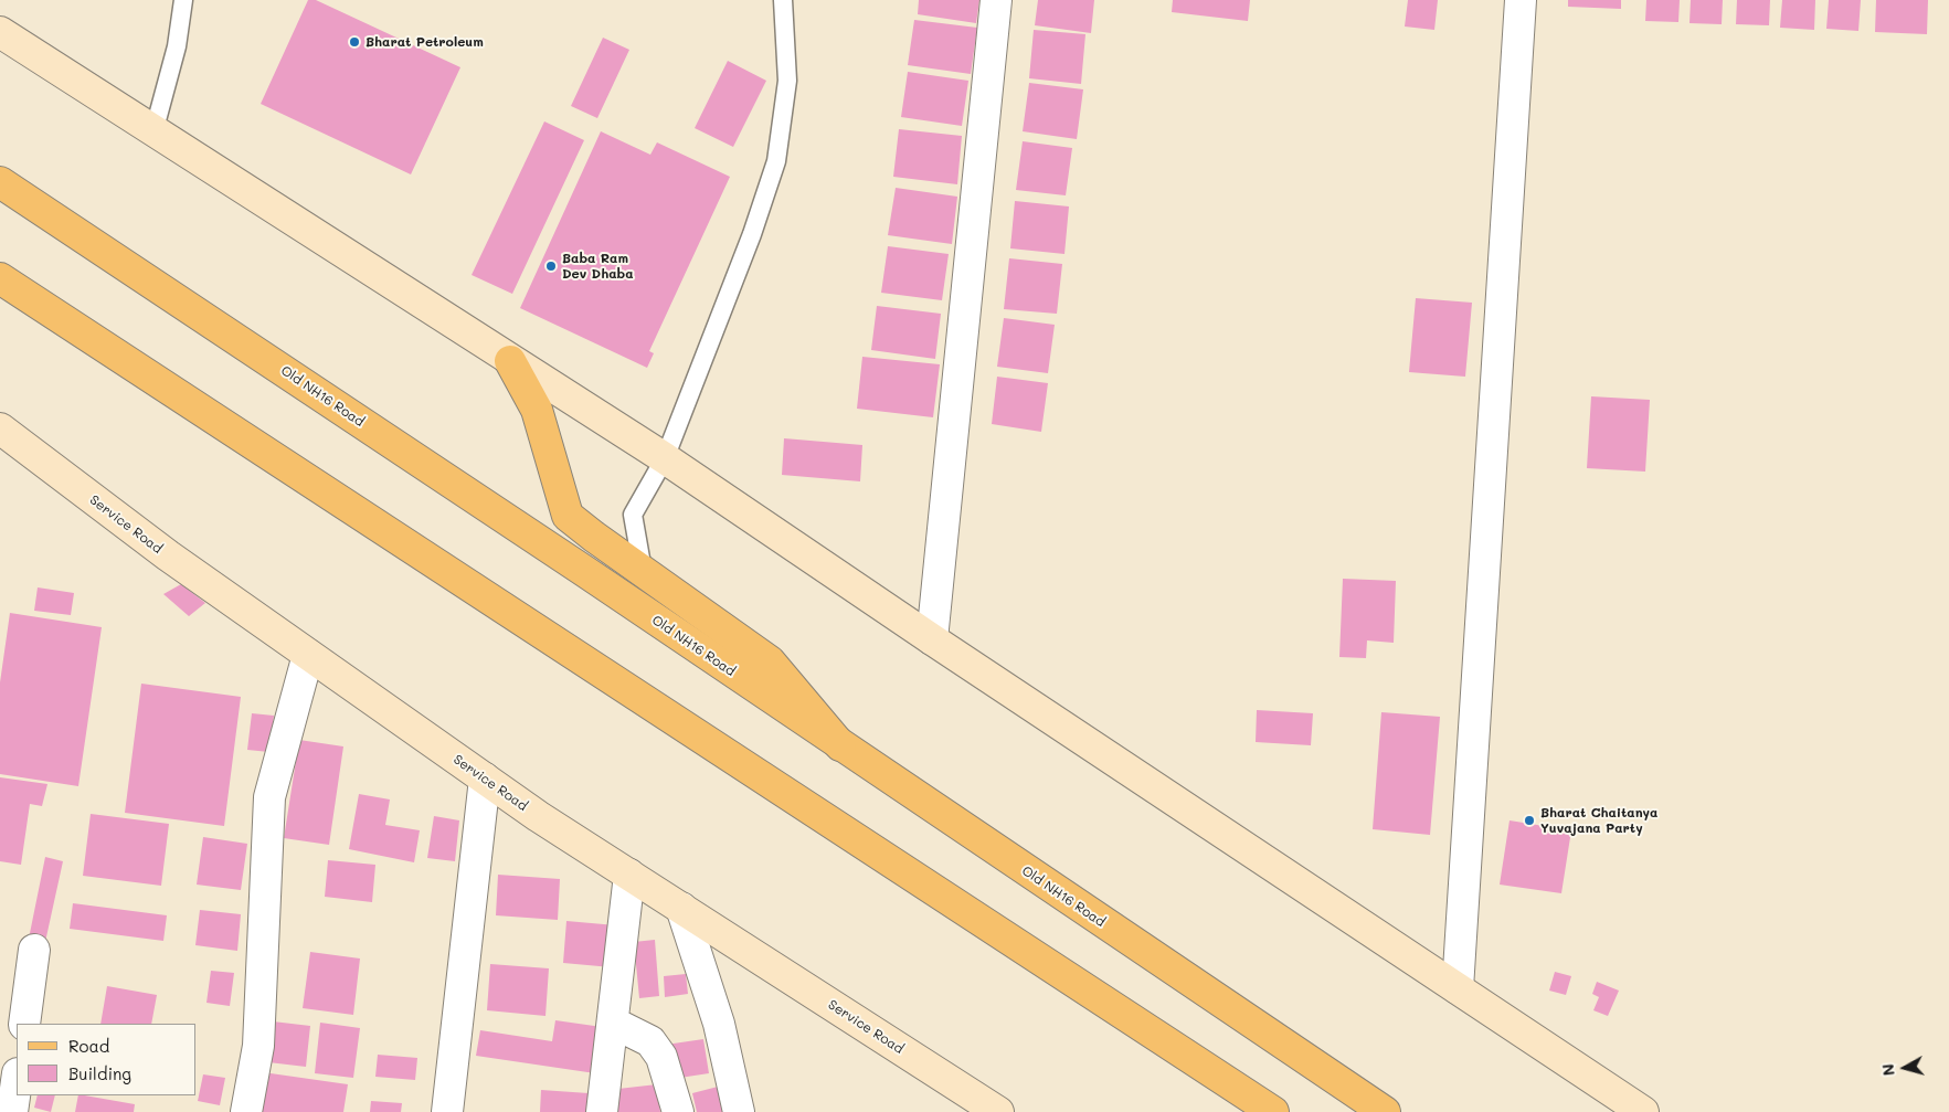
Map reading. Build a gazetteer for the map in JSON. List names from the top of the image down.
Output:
{
  "streets": {
    "main road": ["Old NH16 Road"],
    "street": ["Service Road"]
  },
  "places": ["Bharat Petroleum", "Baba Ram Dev Dhaba", "Bharat Chaitanya Yuvajana Party"],
  "legend": ["Road", "Building"],
  "north": "left"
}
